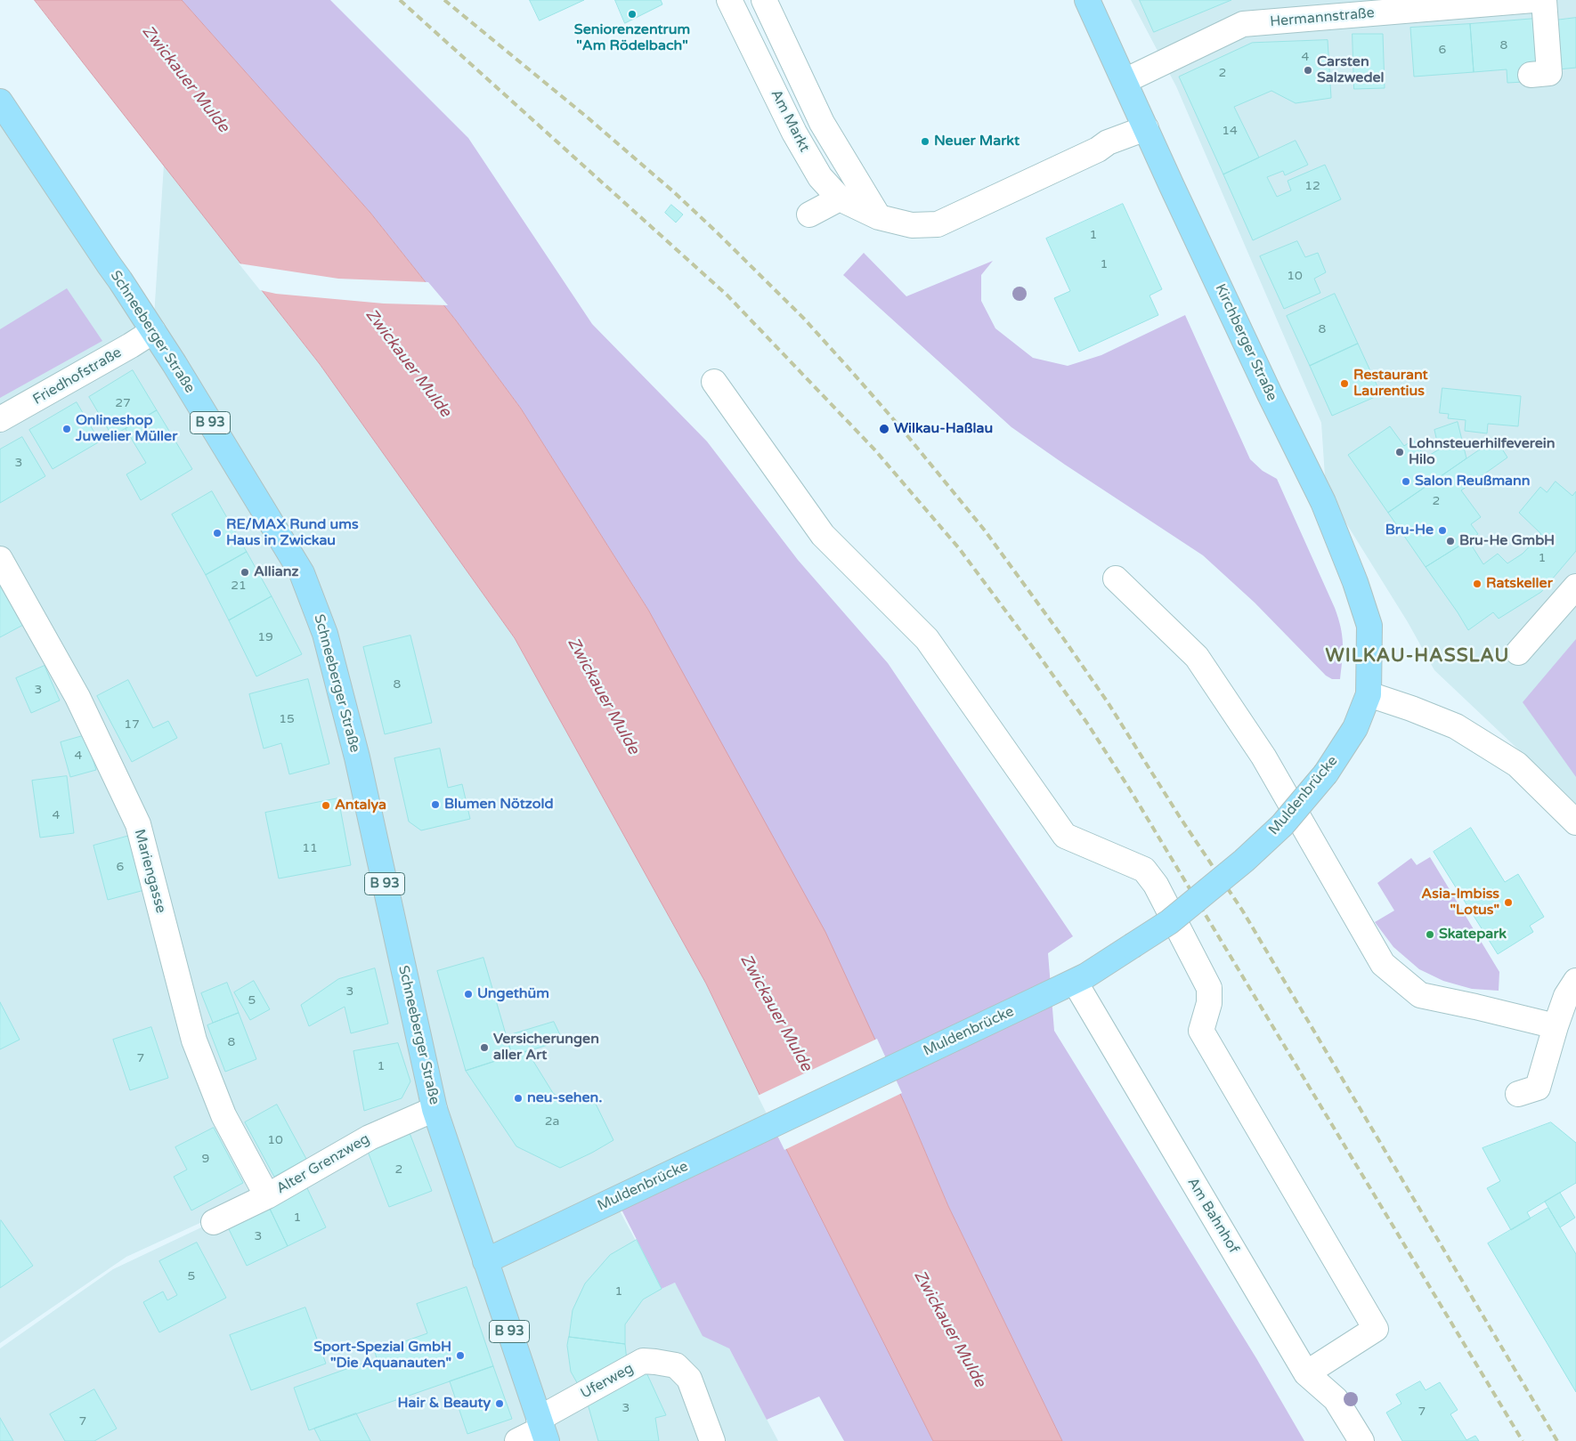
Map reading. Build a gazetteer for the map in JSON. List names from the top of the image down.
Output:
{
  "streets": {
    "main road": [
      "Schneeberger Straße",
      "Kirchberger Straße",
      "B 93",
      "Muldenbrücke"
    ],
    "street": [
      "Hermannstraße",
      "Am Markt",
      "Friedhofstraße",
      "Mariengasse",
      "Alter Grenzweg",
      "Am Bahnhof",
      "Uferweg"
    ]
  },
  "crossings": [
    ["Hermannstraße", "Kirchberger Straße"],
    ["Am Markt", "Kirchberger Straße"],
    ["Schneeberger Straße", "Friedhofstraße"],
    ["Schneeberger Straße", "B 93"],
    ["Schneeberger Straße", "Muldenbrücke"],
    ["Schneeberger Straße", "Alter Grenzweg"],
    ["Kirchberger Straße", "Muldenbrücke"],
    ["B 93", "Muldenbrücke"],
    ["B 93", "Uferweg"],
    ["Muldenbrücke", "Am Bahnhof"],
    ["Mariengasse", "Alter Grenzweg"]
  ],
  "districts": ["WILKAU-HASSLAU"],
  "water": ["Zwickauer Mulde"],
  "places": [
    "Seniorenzentrum \"Am Rödelbach\"",
    "Carsten Salzwedel",
    "Neuer Markt",
    "Restaurant Laurentius",
    "Onlineshop Juwelier Müller",
    "Wilkau-Haßlau",
    "Lohnsteuerhilfeverein Hilo",
    "Salon Reußmann",
    "Bru-He",
    "RE/MAX Rund ums Haus in Zwickau",
    "Bru-He GmbH",
    "Allianz",
    "Ratskeller",
    "Blumen Nötzold",
    "Antalya",
    "Asia-Imbiss \"Lotus\"",
    "Skatepark",
    "Ungethüm",
    "Versicherungen aller Art",
    "neu-sehen.",
    "Sport-Spezial GmbH \"Die Aquanauten\"",
    "Hair & Beauty"
  ],
  "house_numbers": [
    "8",
    "6",
    "4",
    "2",
    "14",
    "12",
    "1",
    "1",
    "10",
    "8",
    "27",
    "3",
    "2",
    "1",
    "21",
    "19",
    "8",
    "3",
    "15",
    "17",
    "4",
    "4",
    "11",
    "6",
    "3",
    "5",
    "8",
    "7",
    "1",
    "2a",
    "10",
    "9",
    "2",
    "1",
    "3",
    "5",
    "1",
    "3",
    "7",
    "7"
  ]
}
